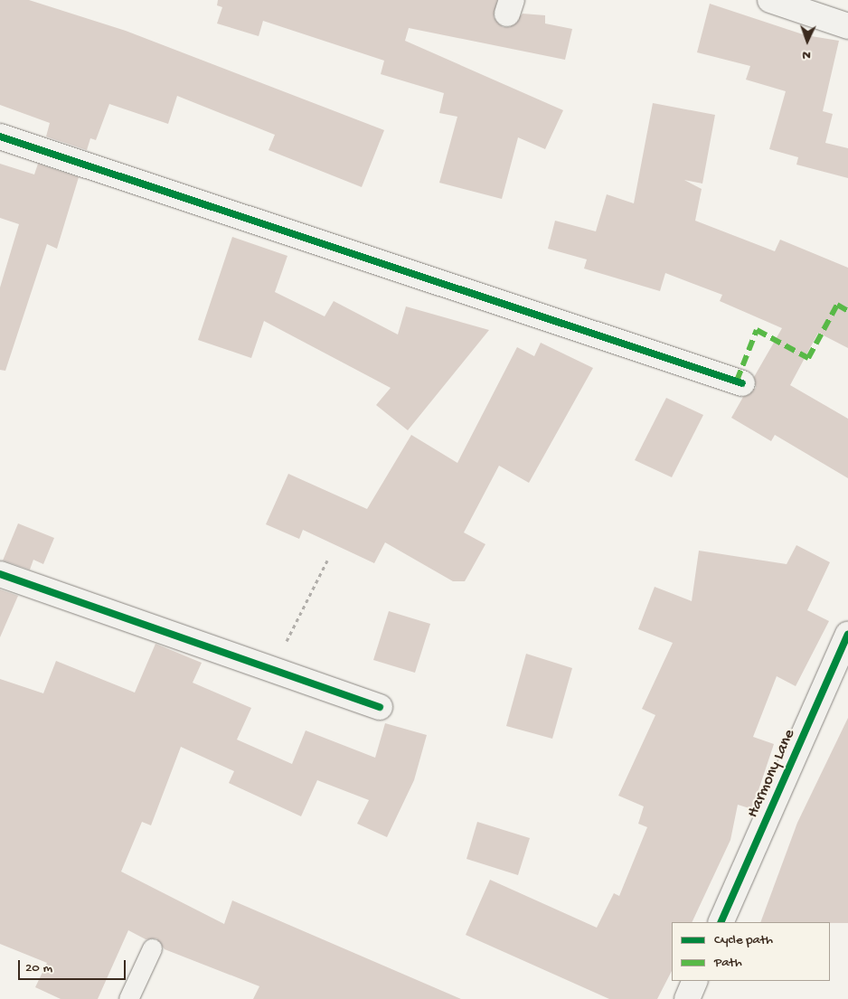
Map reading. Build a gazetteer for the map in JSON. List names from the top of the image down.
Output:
{
  "streets": {
    "street": ["Harmony Lane"]
  },
  "legend": ["Cycle path", "Path"],
  "scale_bar": "20 m",
  "north": "bottom"
}
